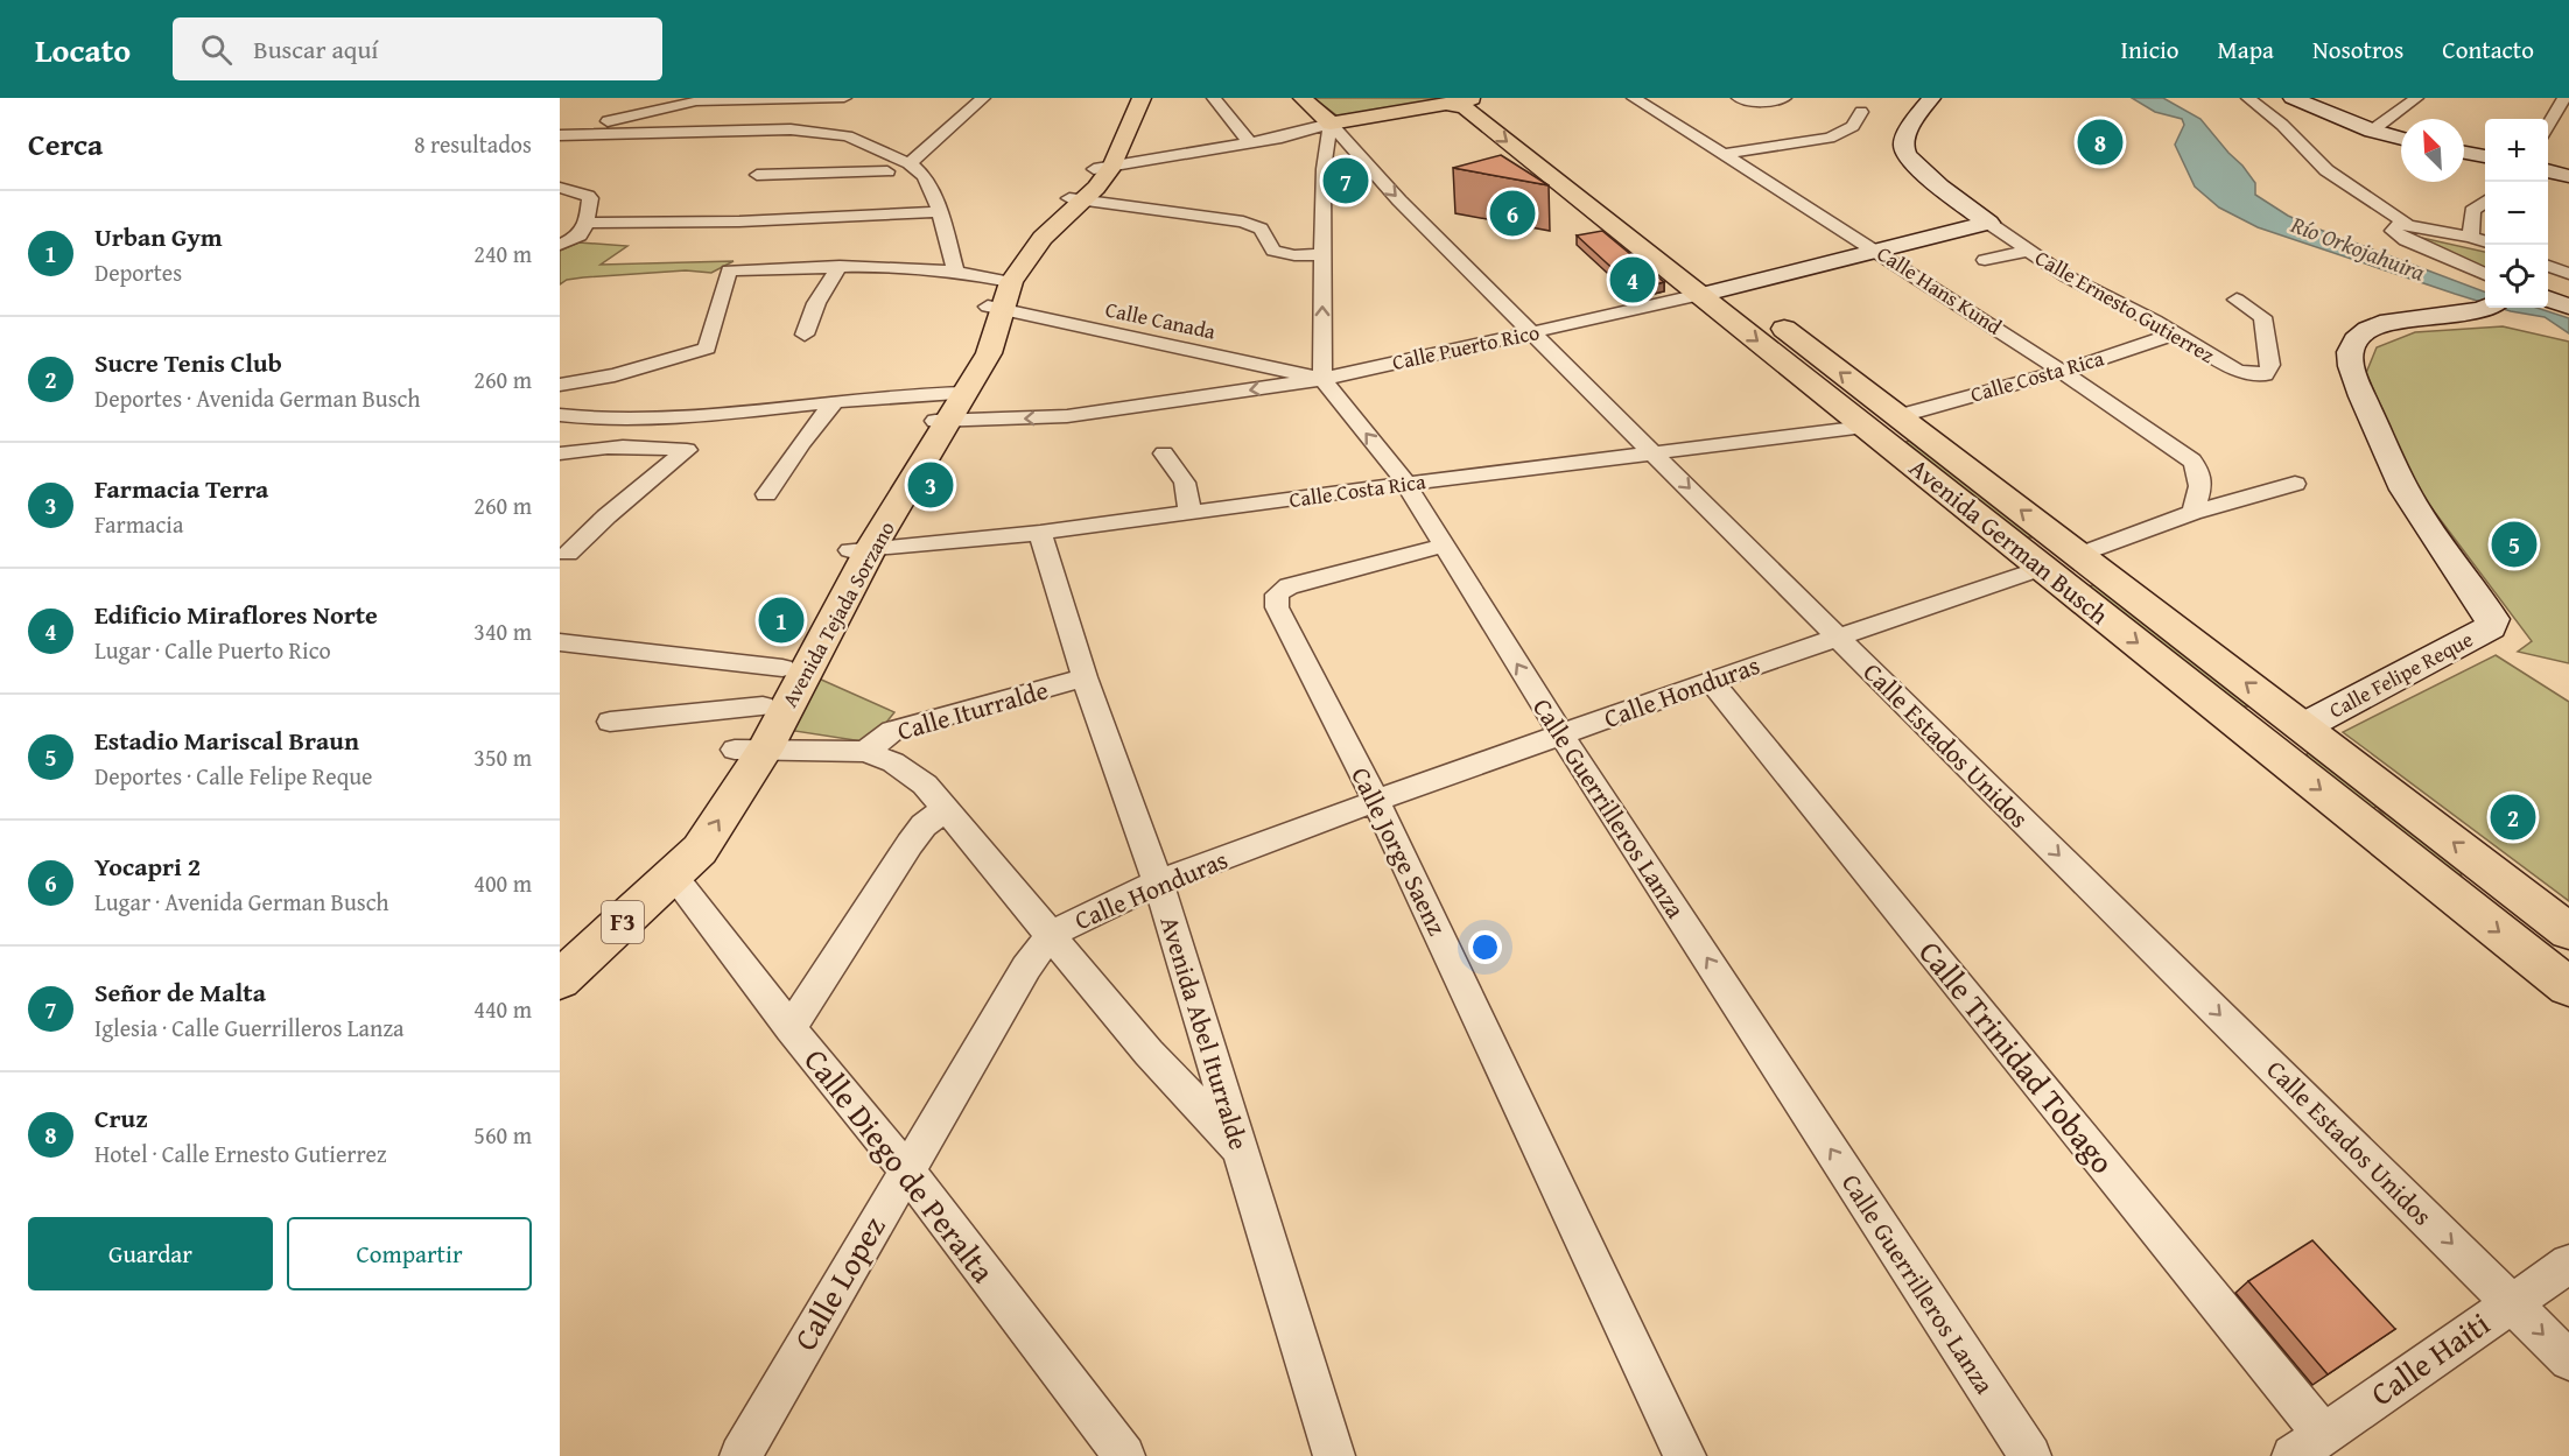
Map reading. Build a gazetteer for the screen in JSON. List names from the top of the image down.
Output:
{
  "streets": {
    "main road": [
      "Calle Ernesto Gutierrez",
      "Calle Puerto Rico",
      "Avenida German Busch",
      "Avenida Tejada Sorzano",
      "Calle Felipe Reque",
      "F3"
    ],
    "street": [
      "Calle Hans Kund",
      "Calle Canada",
      "Calle Costa Rica",
      "Calle Honduras",
      "Calle Iturralde",
      "Calle Estados Unidos",
      "Calle Guerrilleros Lanza",
      "Calle Jorge Saenz",
      "Avenida Abel Iturralde",
      "Calle Trinidad Tobago",
      "Calle Diego de Peralta",
      "Calle Lopez",
      "Calle Haiti"
    ]
  },
  "crossings": [
    ["Calle Hans Kund", "Calle Puerto Rico"],
    ["Calle Hans Kund", "Calle Costa Rica"],
    ["Calle Ernesto Gutierrez", "Calle Puerto Rico"],
    ["Calle Ernesto Gutierrez", "Calle Costa Rica"],
    ["Calle Canada", "Calle Puerto Rico"],
    ["Calle Canada", "Avenida Tejada Sorzano"],
    ["Calle Canada", "Calle Guerrilleros Lanza"],
    ["Calle Puerto Rico", "Avenida German Busch"],
    ["Calle Puerto Rico", "Avenida Tejada Sorzano"],
    ["Calle Puerto Rico", "Calle Estados Unidos"],
    ["Calle Puerto Rico", "Calle Guerrilleros Lanza"],
    ["Calle Costa Rica", "Avenida German Busch"],
    ["Calle Costa Rica", "Avenida Tejada Sorzano"],
    ["Calle Costa Rica", "Calle Estados Unidos"],
    ["Calle Costa Rica", "Calle Guerrilleros Lanza"],
    ["Calle Costa Rica", "Avenida Abel Iturralde"],
    ["Avenida German Busch", "Calle Felipe Reque"],
    ["Avenida German Busch", "Calle Honduras"],
    ["Avenida Tejada Sorzano", "Calle Diego de Peralta"],
    ["Calle Honduras", "Calle Estados Unidos"],
    ["Calle Honduras", "Calle Guerrilleros Lanza"],
    ["Calle Honduras", "Calle Jorge Saenz"],
    ["Calle Honduras", "Avenida Abel Iturralde"],
    ["Calle Honduras", "Calle Trinidad Tobago"],
    ["Calle Honduras", "Calle Lopez"],
    ["Calle Iturralde", "Avenida Abel Iturralde"],
    ["Calle Estados Unidos", "Calle Haiti"],
    ["Calle Guerrilleros Lanza", "Calle Jorge Saenz"],
    ["Calle Trinidad Tobago", "Calle Haiti"],
    ["Calle Diego de Peralta", "Calle Lopez"]
  ],
  "one_way": ["Calle Estados Unidos", "Calle Guerrilleros Lanza"],
  "water": ["Río Orkojahuira"],
  "north": "top left",
  "page": {
    "header": "Locato",
    "search": "Buscar aquí",
    "nav": [
      "Inicio",
      "Mapa",
      "Nosotros",
      "Contacto"
    ],
    "heading": ["Cerca", "8 resultados"],
    "pins": [
      "8",
      "7",
      "6",
      "4",
      "3",
      "5",
      "1",
      "2"
    ],
    "map_buttons": ["+", "−"],
    "list": [
      {
        "mark": "1",
        "name": "Urban Gym",
        "note": "Deportes",
        "value": "240 m"
      },
      {
        "mark": "2",
        "name": "Sucre Tenis Club",
        "note": "Deportes · Avenida German Busch",
        "value": "260 m"
      },
      {
        "mark": "3",
        "name": "Farmacia Terra",
        "note": "Farmacia",
        "value": "260 m"
      },
      {
        "mark": "4",
        "name": "Edificio Miraflores Norte",
        "note": "Lugar · Calle Puerto Rico",
        "value": "340 m"
      },
      {
        "mark": "5",
        "name": "Estadio Mariscal Braun",
        "note": "Deportes · Calle Felipe Reque",
        "value": "350 m"
      },
      {
        "mark": "6",
        "name": "Yocapri 2",
        "note": "Lugar · Avenida German Busch",
        "value": "400 m"
      },
      {
        "mark": "7",
        "name": "Señor de Malta",
        "note": "Iglesia · Calle Guerrilleros Lanza",
        "value": "440 m"
      },
      {
        "mark": "8",
        "name": "Cruz",
        "note": "Hotel · Calle Ernesto Gutierrez",
        "value": "560 m"
      }
    ],
    "buttons": ["Guardar", "Compartir"]
  }
}
